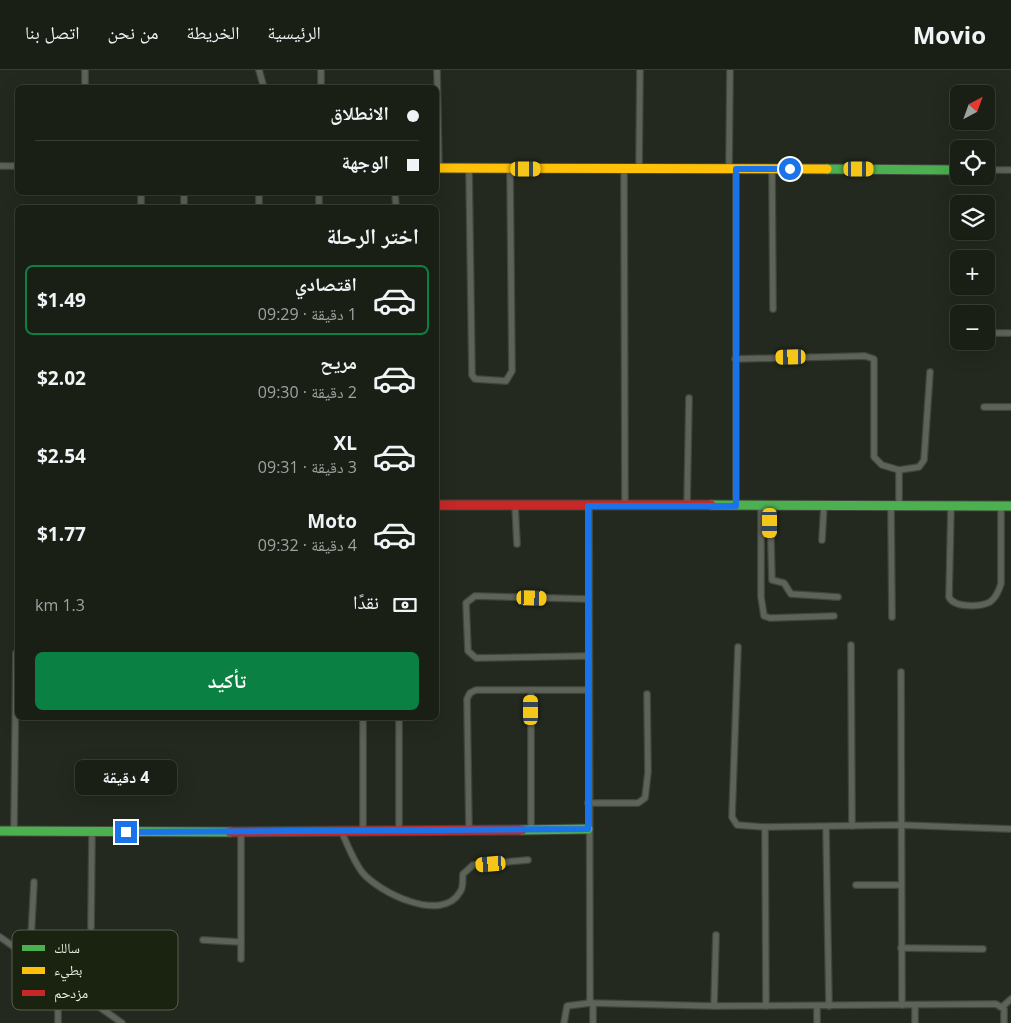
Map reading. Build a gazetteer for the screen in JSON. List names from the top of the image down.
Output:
{
  "legend": ["سالك", "بطيء", "مزدحم"],
  "north": "top right",
  "page": {
    "header": "Movio",
    "nav": [
      "الرئيسية",
      "الخريطة",
      "من نحن",
      "اتصل بنا"
    ],
    "map_buttons": ["+", "−"],
    "banner": ["الانطلاق", "الوجهة"],
    "heading": "اختر الرحلة",
    "list": [
      {
        "name": "اقتصادي",
        "note": "1 دقيقة · 09:29",
        "value": "$1.49"
      },
      {
        "name": "مريح",
        "note": "2 دقيقة · 09:30",
        "value": "$2.02"
      },
      {
        "name": "XL",
        "note": "3 دقيقة · 09:31",
        "value": "$2.54"
      },
      {
        "name": "Moto",
        "note": "4 دقيقة · 09:32",
        "value": "$1.77"
      }
    ],
    "pay": ["نقدًا", "1.3 km"],
    "buttons": "تأكيد",
    "bubble": "4 دقيقة"
  }
}
